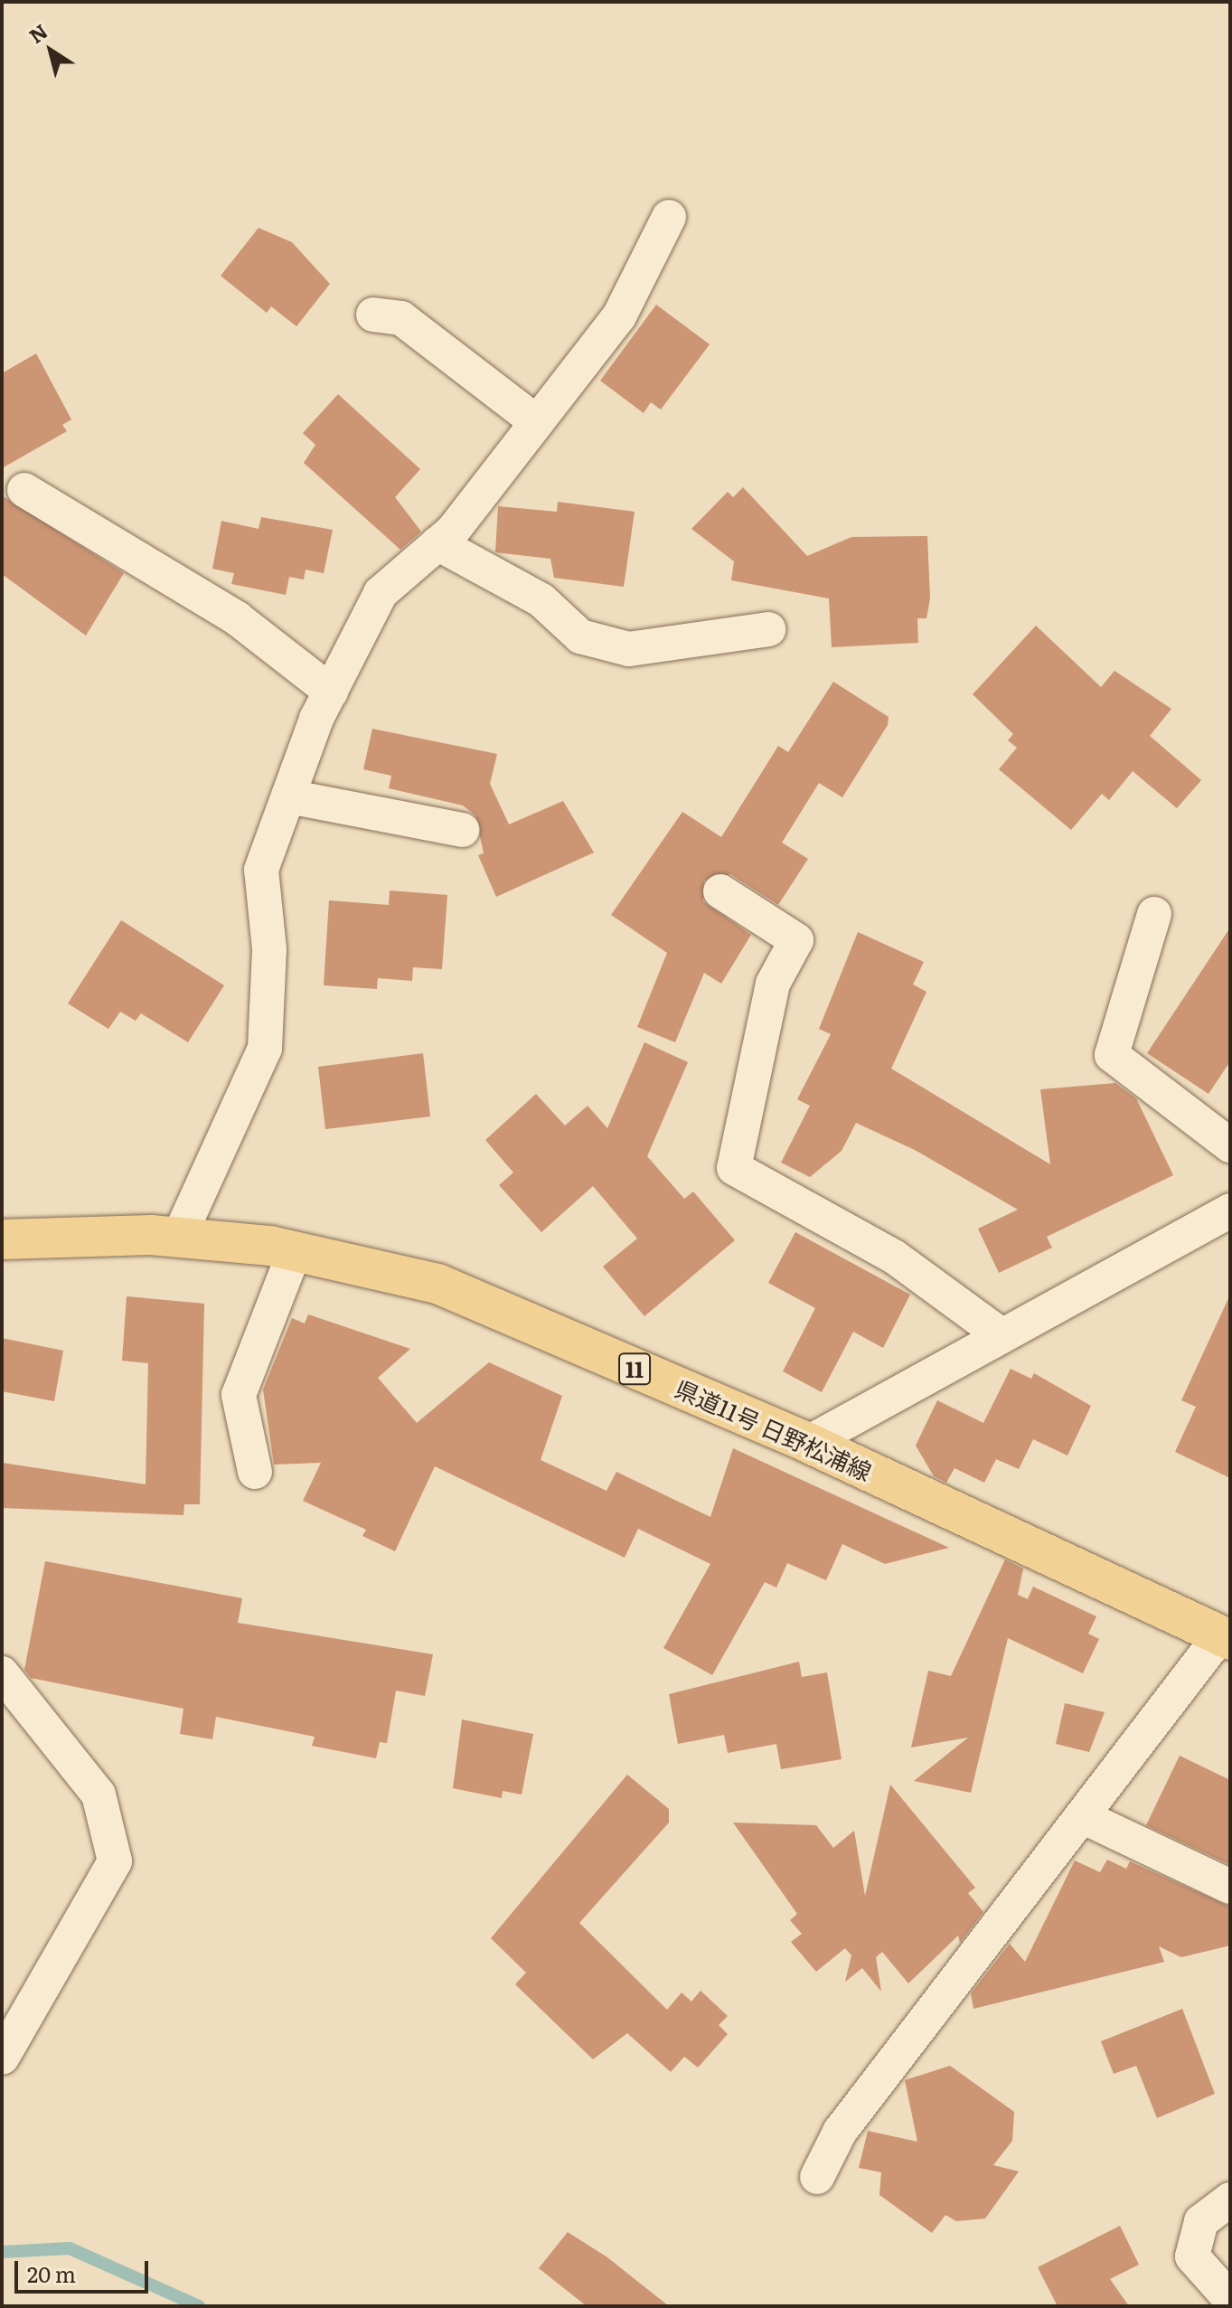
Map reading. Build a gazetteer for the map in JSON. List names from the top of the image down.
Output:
{
  "streets": {
    "main road": ["11", "県道11号 日野松浦線"]
  },
  "scale_bar": "20 m",
  "north": "top left"
}
